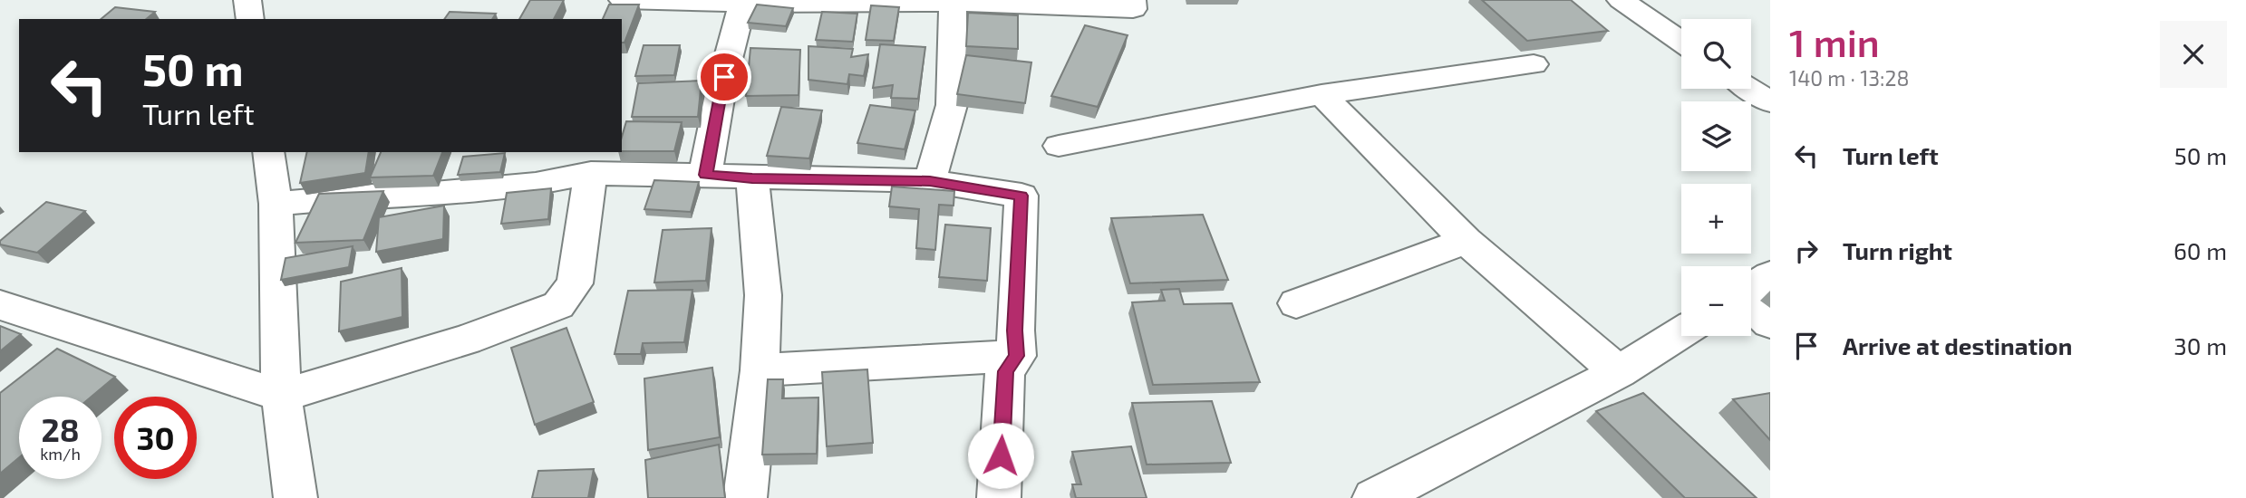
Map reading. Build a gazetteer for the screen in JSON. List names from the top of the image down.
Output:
{
  "page": {
    "heading": ["1 min", "140 m · 13:28"],
    "map_buttons": ["+", "−"],
    "turn": ["50 m", "Turn left"],
    "list": [
      {
        "name": "Turn left",
        "value": "50 m"
      },
      {
        "name": "Turn right",
        "value": "60 m"
      },
      {
        "name": "Arrive at destination",
        "value": "30 m"
      }
    ],
    "speed": "28 km/h",
    "limit": "30"
  }
}
